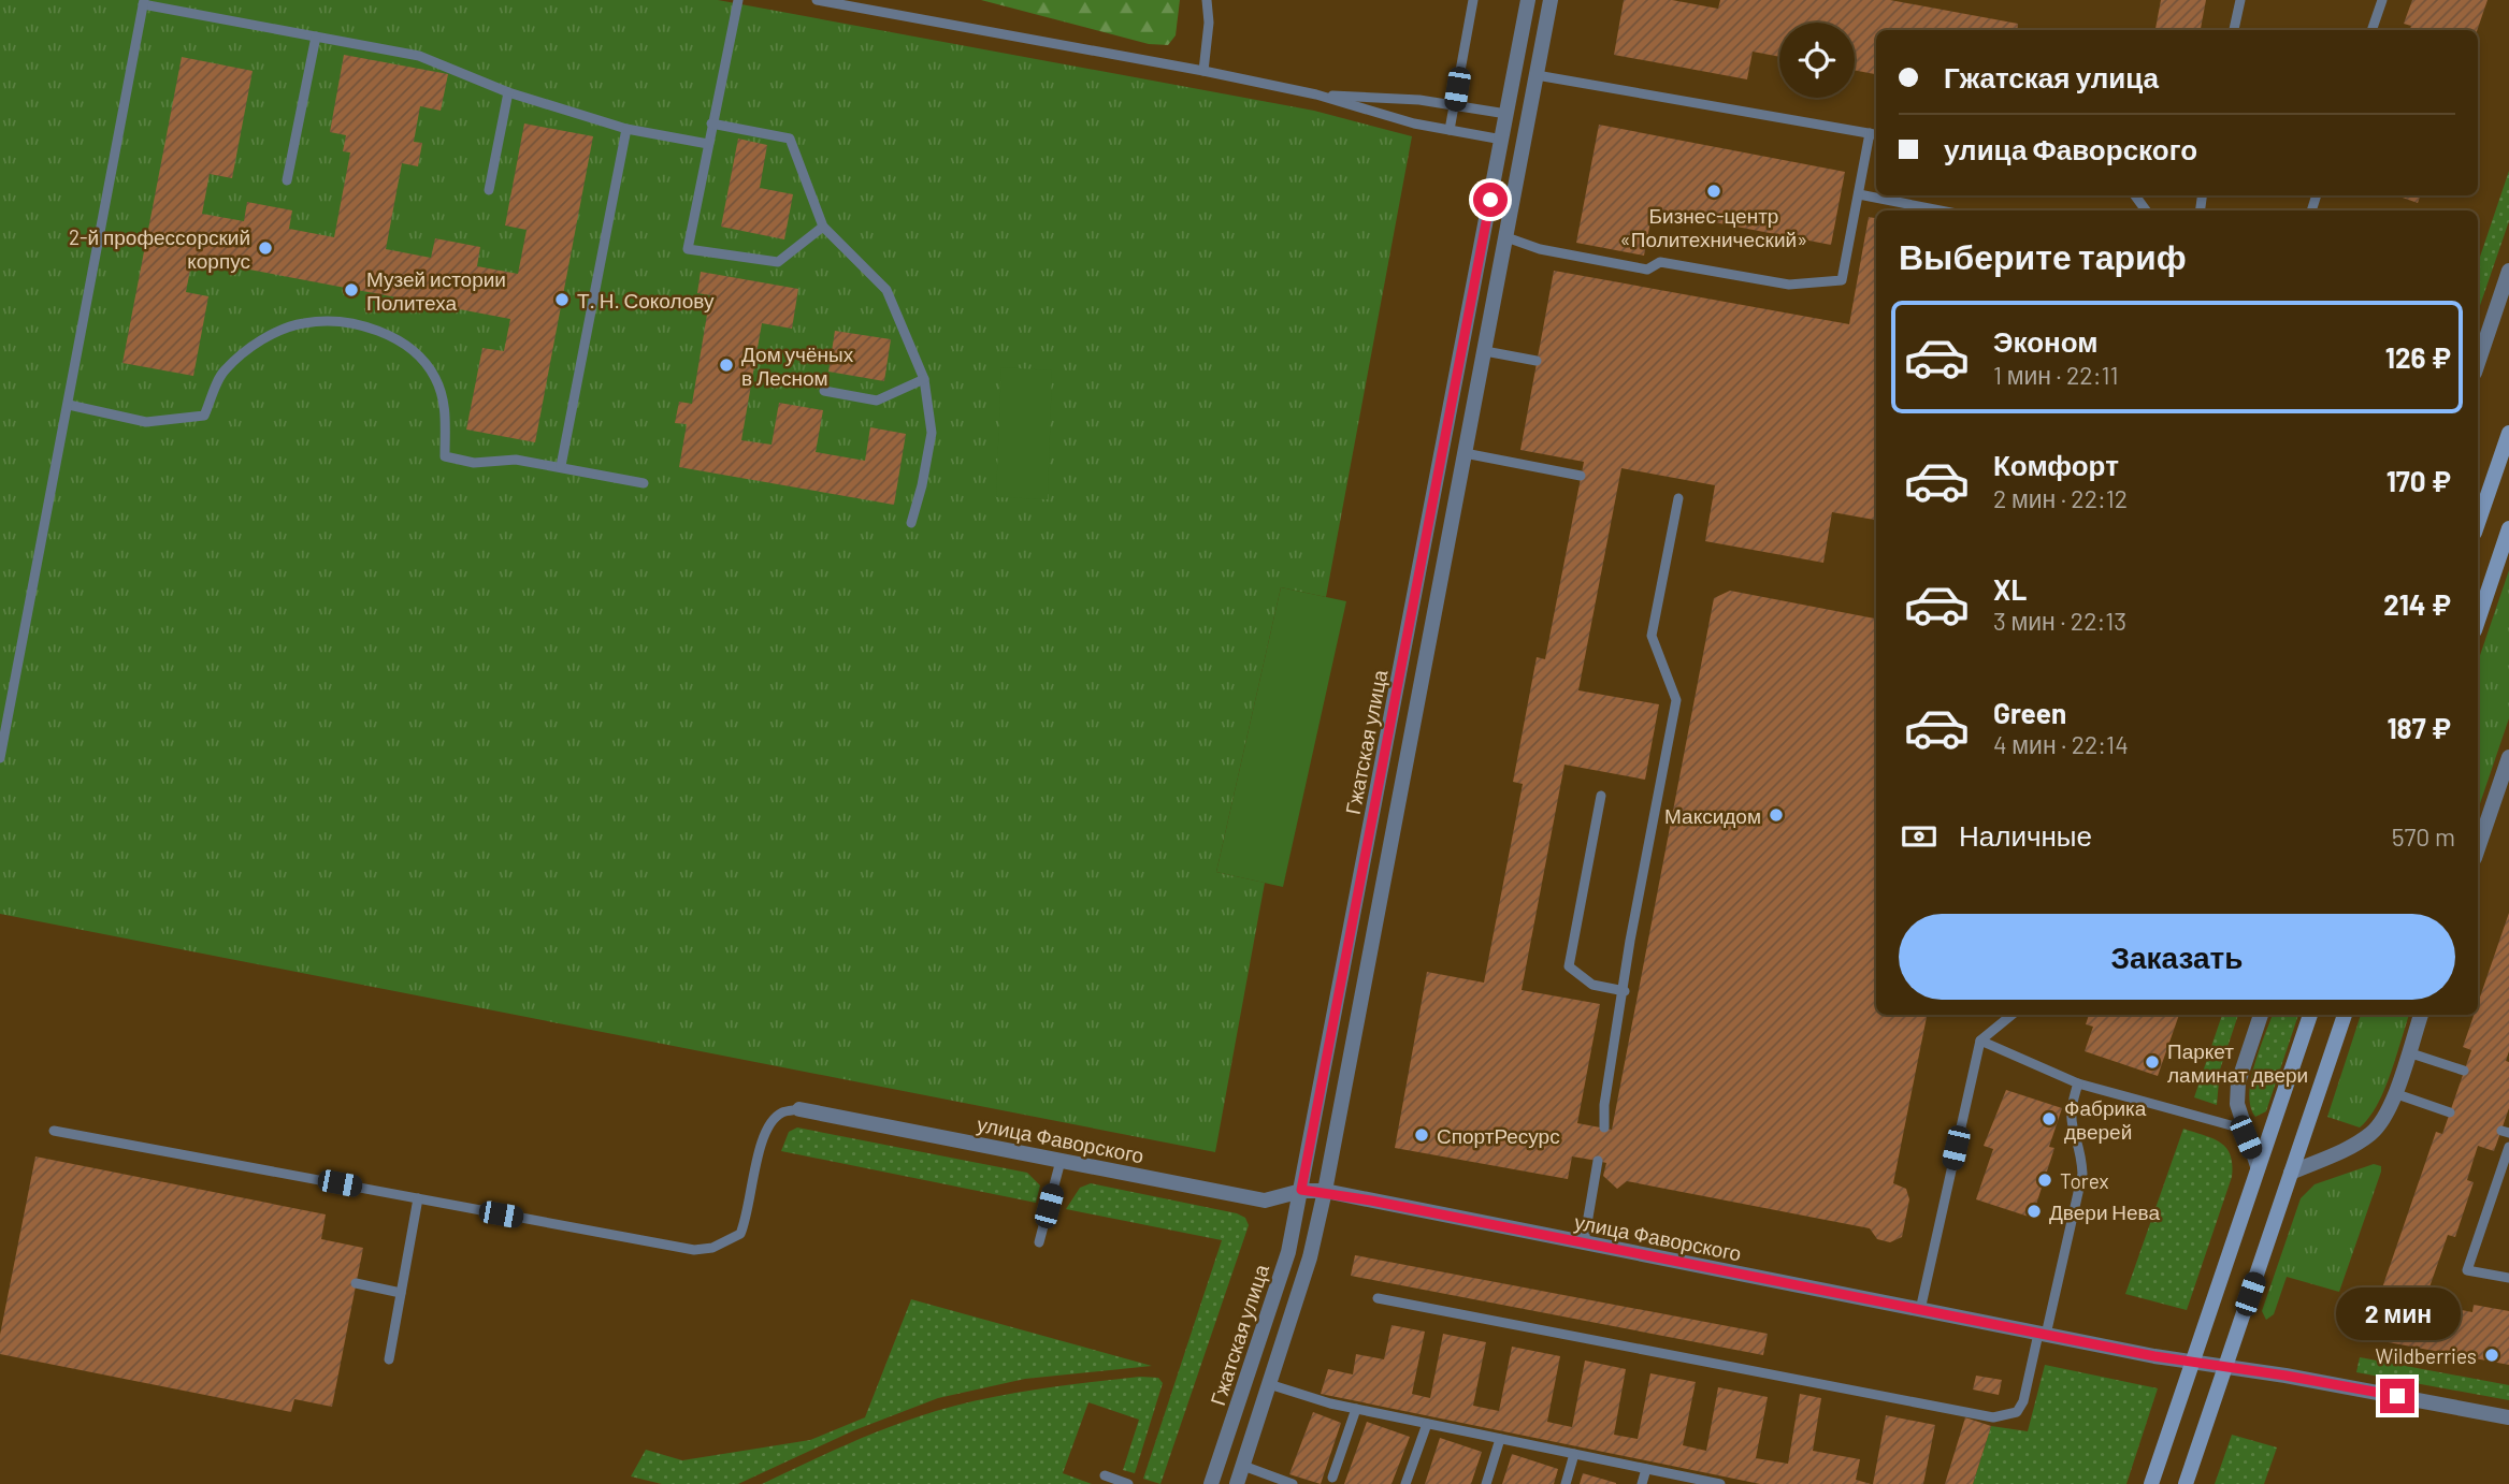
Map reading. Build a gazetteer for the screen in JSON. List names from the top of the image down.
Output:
{
  "streets": {
    "street": ["Гжатская улица", "улица Фаворского"]
  },
  "crossings": [
    ["Гжатская улица", "улица Фаворского"]
  ],
  "places": [
    "Бизнес-центр «Политехнический»",
    "2-й профессорский корпус",
    "Музей истории Политеха",
    "Т. Н. Соколову",
    "Дом учёных в Лесном",
    "Максидом",
    "Паркет ламинат двери",
    "Фабрика дверей",
    "СпортРесурс",
    "Torex",
    "Двери Нева",
    "Wildberries"
  ],
  "page": {
    "banner": ["Гжатская улица", "улица Фаворского"],
    "heading": "Выберите тариф",
    "list": [
      {
        "name": "Эконом",
        "note": "1 мин · 22:11",
        "value": "126 ₽"
      },
      {
        "name": "Комфорт",
        "note": "2 мин · 22:12",
        "value": "170 ₽"
      },
      {
        "name": "XL",
        "note": "3 мин · 22:13",
        "value": "214 ₽"
      },
      {
        "name": "Green",
        "note": "4 мин · 22:14",
        "value": "187 ₽"
      }
    ],
    "pay": ["Наличные", "570 m"],
    "buttons": "Заказать",
    "bubble": "2 мин"
  }
}
